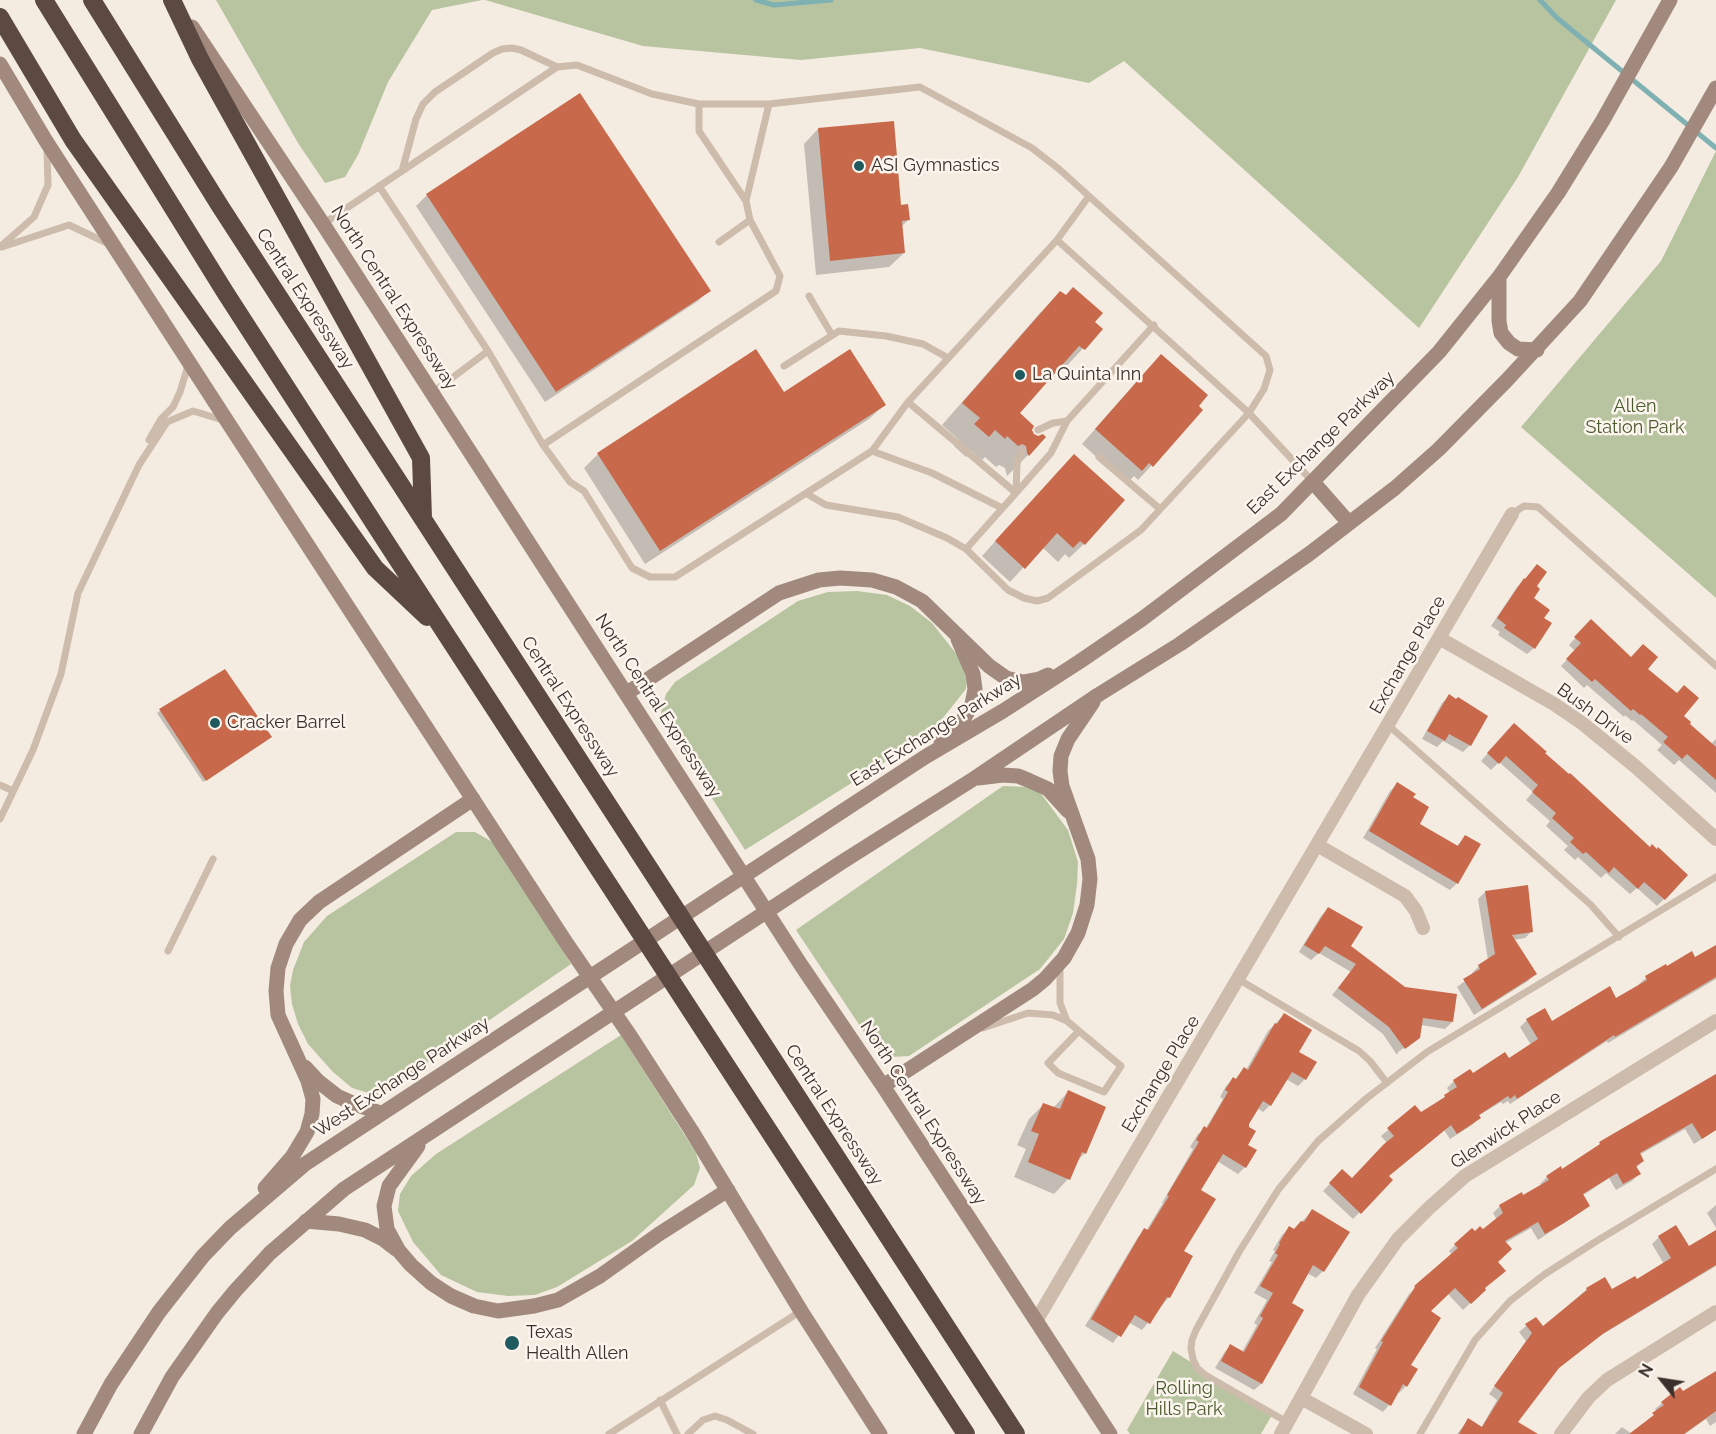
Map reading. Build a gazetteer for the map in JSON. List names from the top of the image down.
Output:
{
  "streets": {
    "highway": ["Central Expressway"],
    "main road": ["North Central Expressway", "East Exchange Parkway", "West Exchange Parkway"],
    "street": ["Exchange Place", "Bush Drive", "Glenwick Place"]
  },
  "crossings": [
    ["North Central Expressway", "Exchange Place"],
    ["East Exchange Parkway", "West Exchange Parkway"],
    ["Exchange Place", "Bush Drive"]
  ],
  "parks": ["Allen Station Park", "Rolling Hills Park"],
  "places": [
    "ASI Gymnastics",
    "La Quinta Inn",
    "Cracker Barrel",
    "Texas Health Allen"
  ],
  "north": "top left"
}
